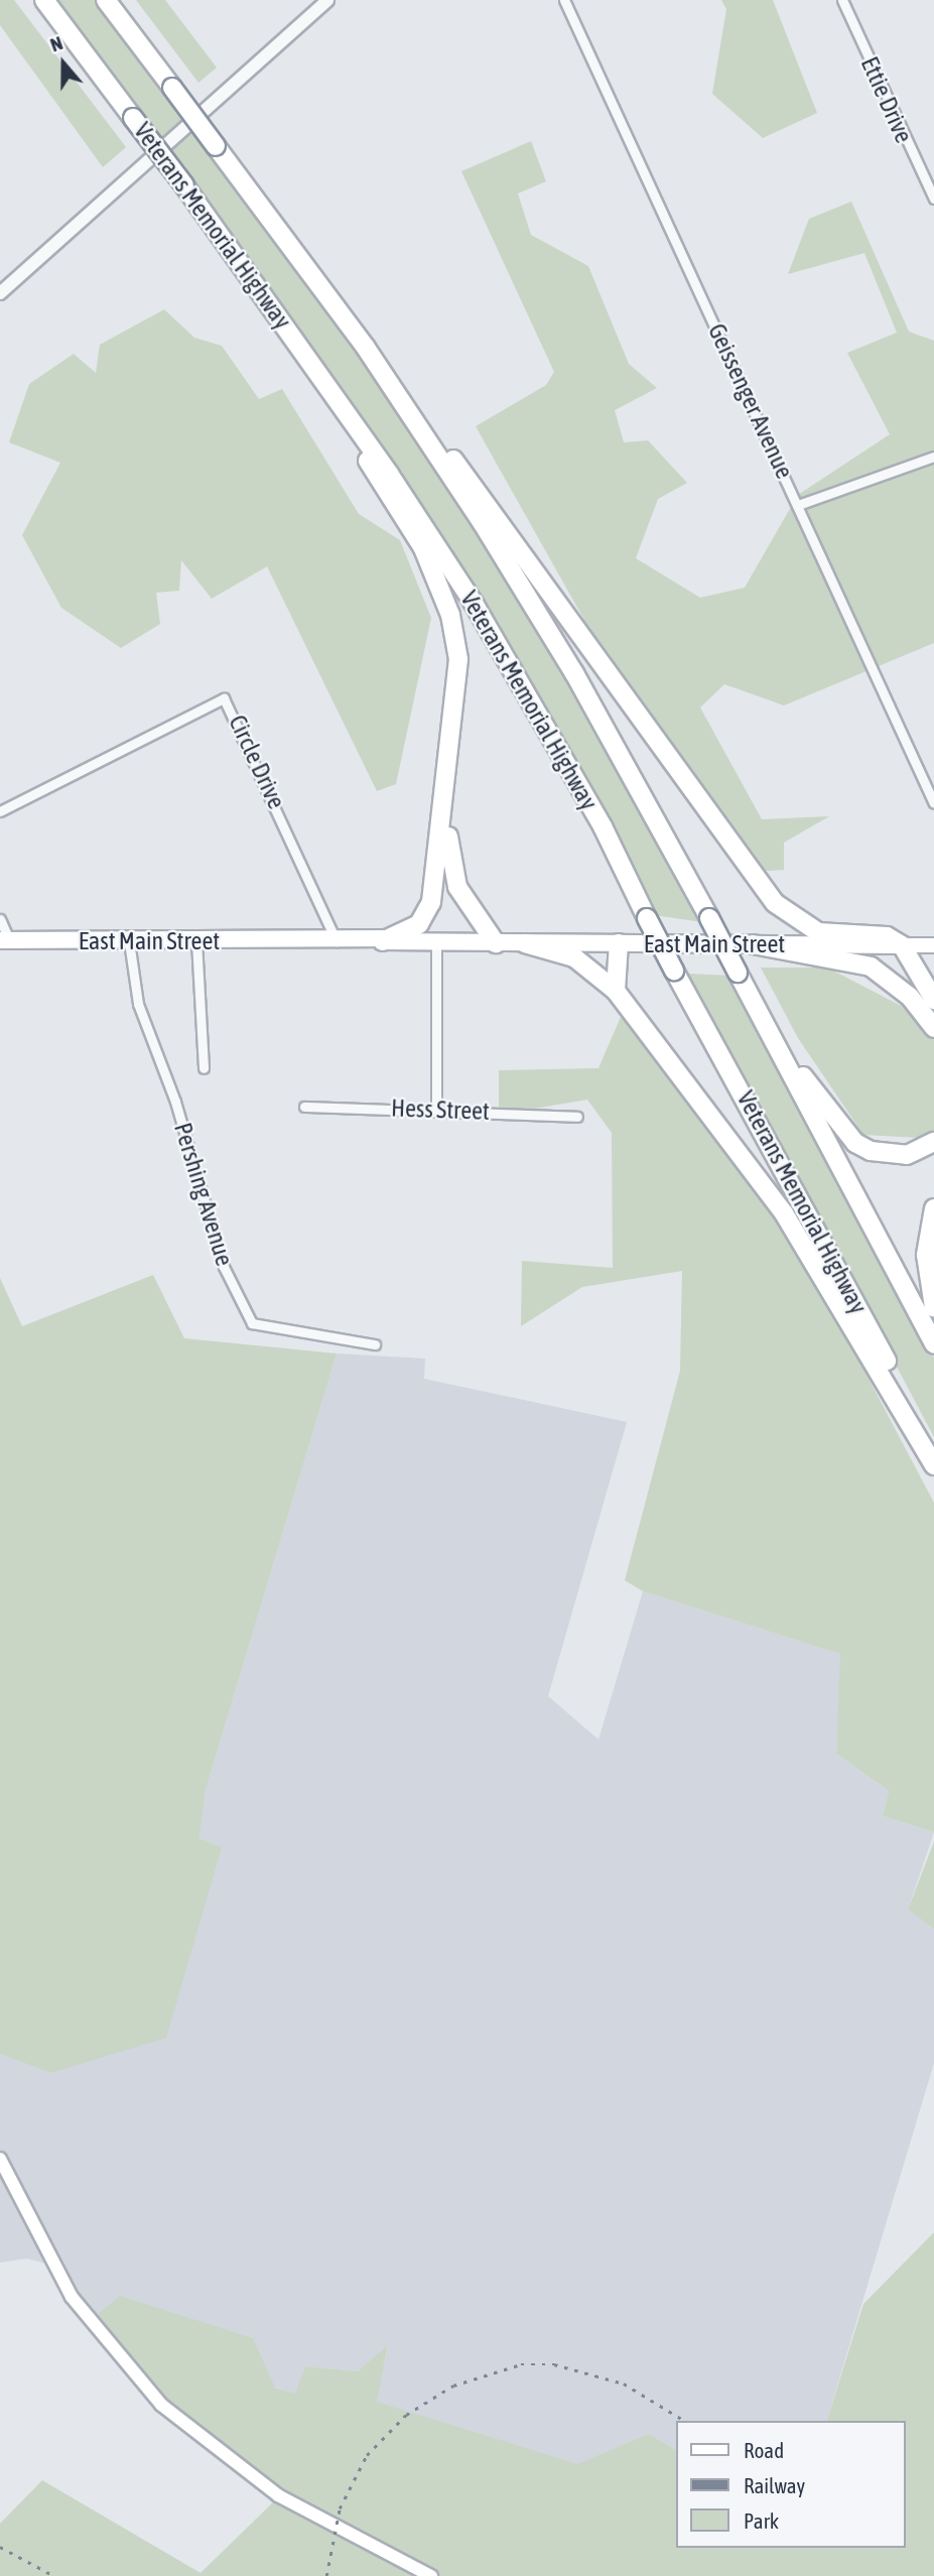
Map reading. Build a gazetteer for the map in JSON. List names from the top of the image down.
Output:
{
  "streets": {
    "highway": ["Veterans Memorial Highway", "East Main Street"],
    "street": [
      "Ettie Drive",
      "Geissenger Avenue",
      "Circle Drive",
      "Hess Street",
      "Pershing Avenue"
    ]
  },
  "crossings": [
    ["Circle Drive", "East Main Street"],
    ["East Main Street", "Pershing Avenue"]
  ],
  "legend": ["Road", "Railway", "Park"],
  "north": "top"
}
